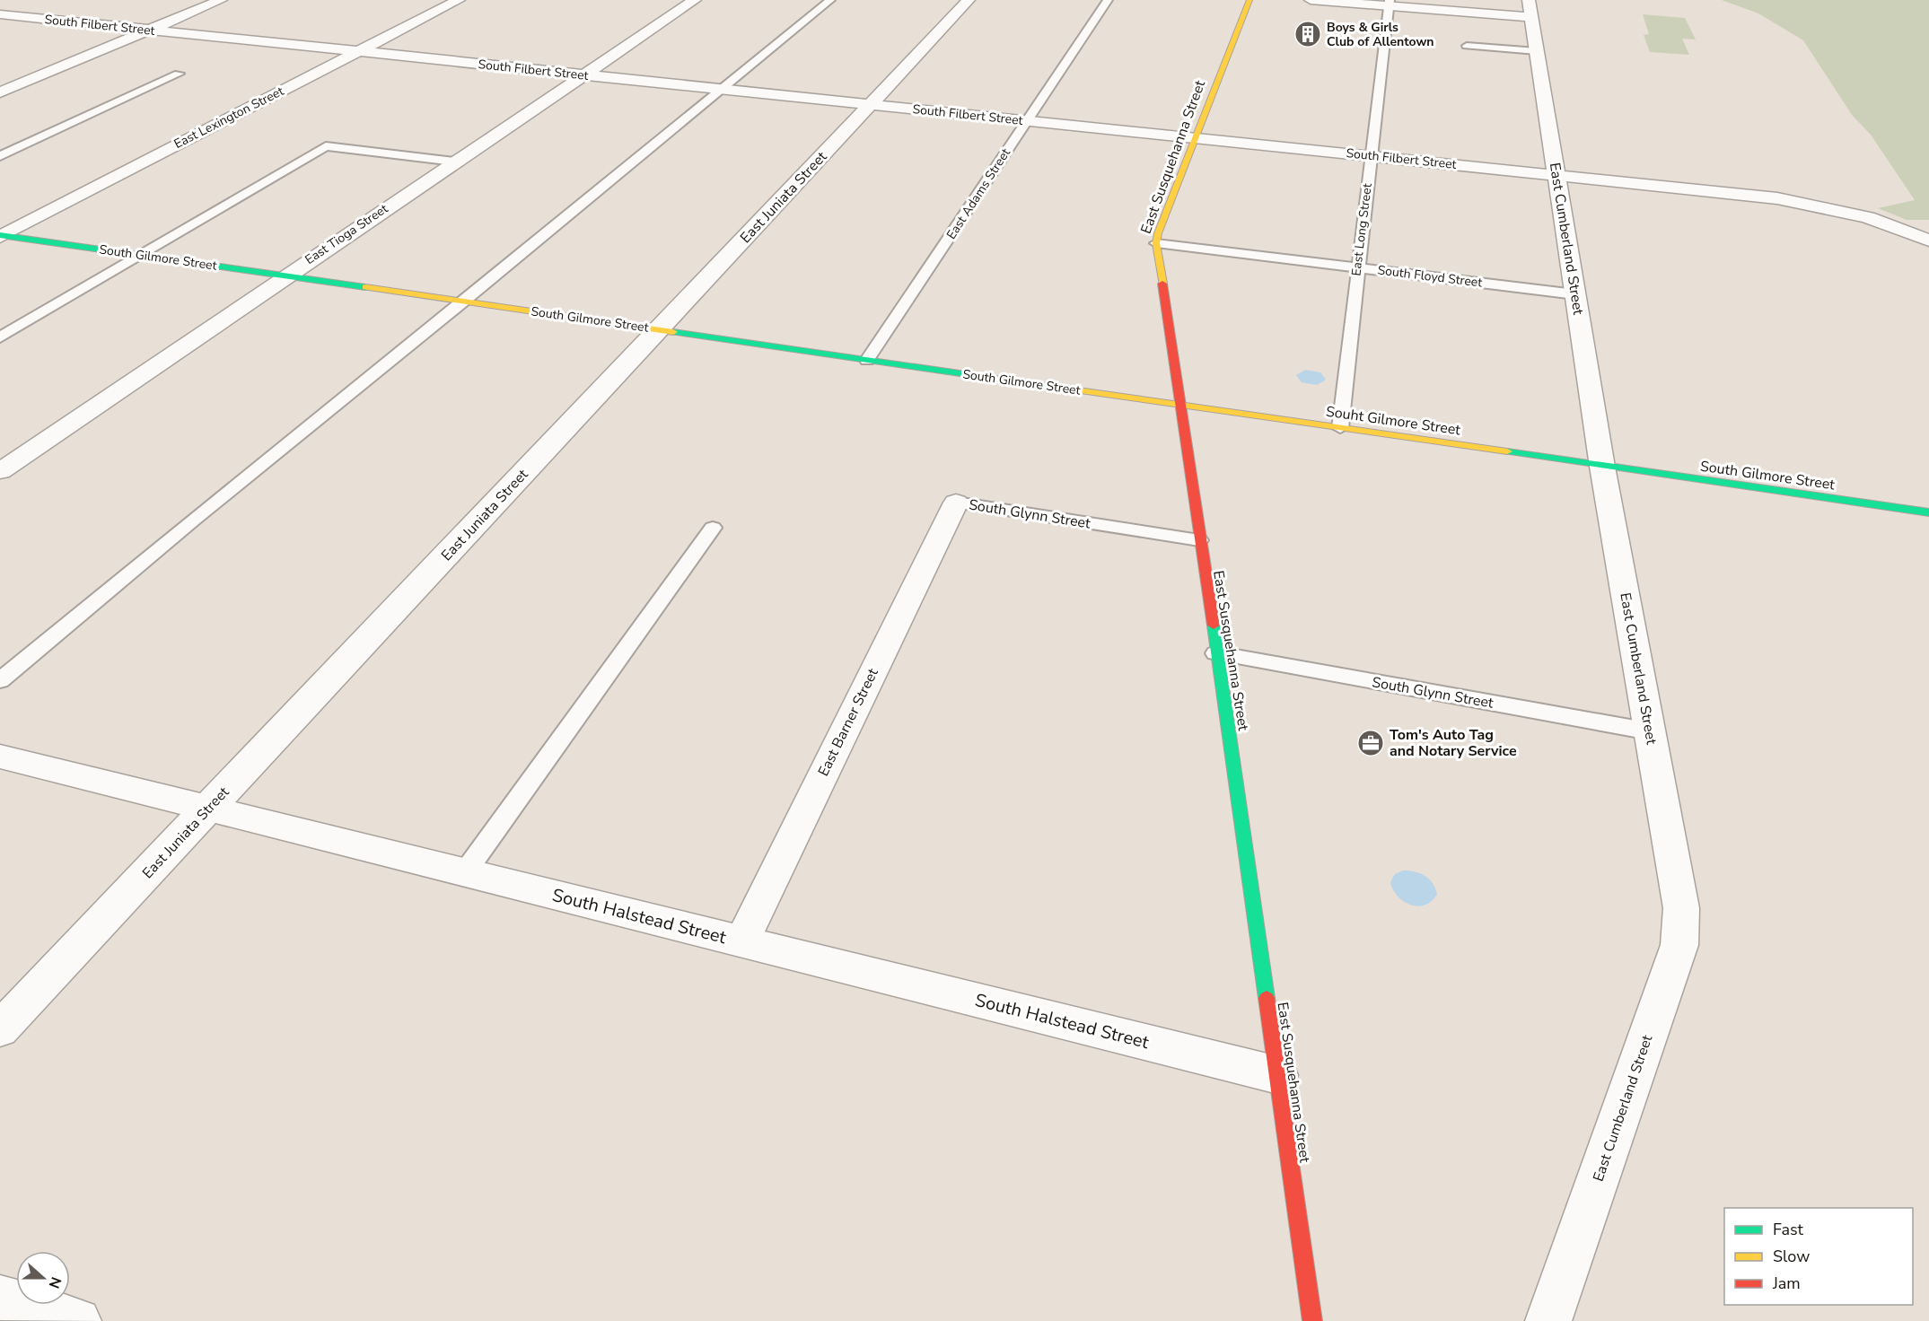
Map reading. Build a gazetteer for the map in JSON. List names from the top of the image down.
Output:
{
  "streets": {
    "main road": ["East Susquehanna Street", "South Gilmore Street", "Souht Gilmore Street"],
    "street": [
      "South Filbert Street",
      "East Lexington Street",
      "East Juniata Street",
      "East Tioga Street",
      "East Cumberland Street",
      "East Barner Street",
      "South Halstead Street"
    ],
    "lane": [
      "East Adams Street",
      "East Long Street",
      "South Floyd Street",
      "South Glynn Street"
    ]
  },
  "crossings": [
    ["South Filbert Street", "East Lexington Street"],
    ["South Filbert Street", "East Susquehanna Street"],
    ["South Filbert Street", "East Adams Street"],
    ["South Filbert Street", "East Juniata Street"],
    ["South Filbert Street", "East Long Street"],
    ["South Filbert Street", "East Tioga Street"],
    ["South Filbert Street", "East Cumberland Street"],
    ["East Lexington Street", "South Gilmore Street"],
    ["East Susquehanna Street", "South Gilmore Street"],
    ["East Susquehanna Street", "South Floyd Street"],
    ["East Susquehanna Street", "Souht Gilmore Street"],
    ["East Susquehanna Street", "South Glynn Street"],
    ["East Susquehanna Street", "South Halstead Street"],
    ["East Adams Street", "South Gilmore Street"],
    ["East Juniata Street", "South Gilmore Street"],
    ["East Juniata Street", "South Halstead Street"],
    ["East Long Street", "South Floyd Street"],
    ["East Long Street", "Souht Gilmore Street"],
    ["East Tioga Street", "South Gilmore Street"],
    ["East Cumberland Street", "South Gilmore Street"],
    ["East Cumberland Street", "South Floyd Street"],
    ["East Cumberland Street", "Souht Gilmore Street"],
    ["East Cumberland Street", "South Glynn Street"],
    ["South Gilmore Street", "Souht Gilmore Street"],
    ["South Glynn Street", "East Barner Street"],
    ["East Barner Street", "South Halstead Street"]
  ],
  "places": {
    "building": ["Boys & Girls Club of Allentown"],
    "office": ["Tom's Auto Tag and Notary Service"]
  },
  "legend": ["Fast", "Slow", "Jam"],
  "north": "right"
}
